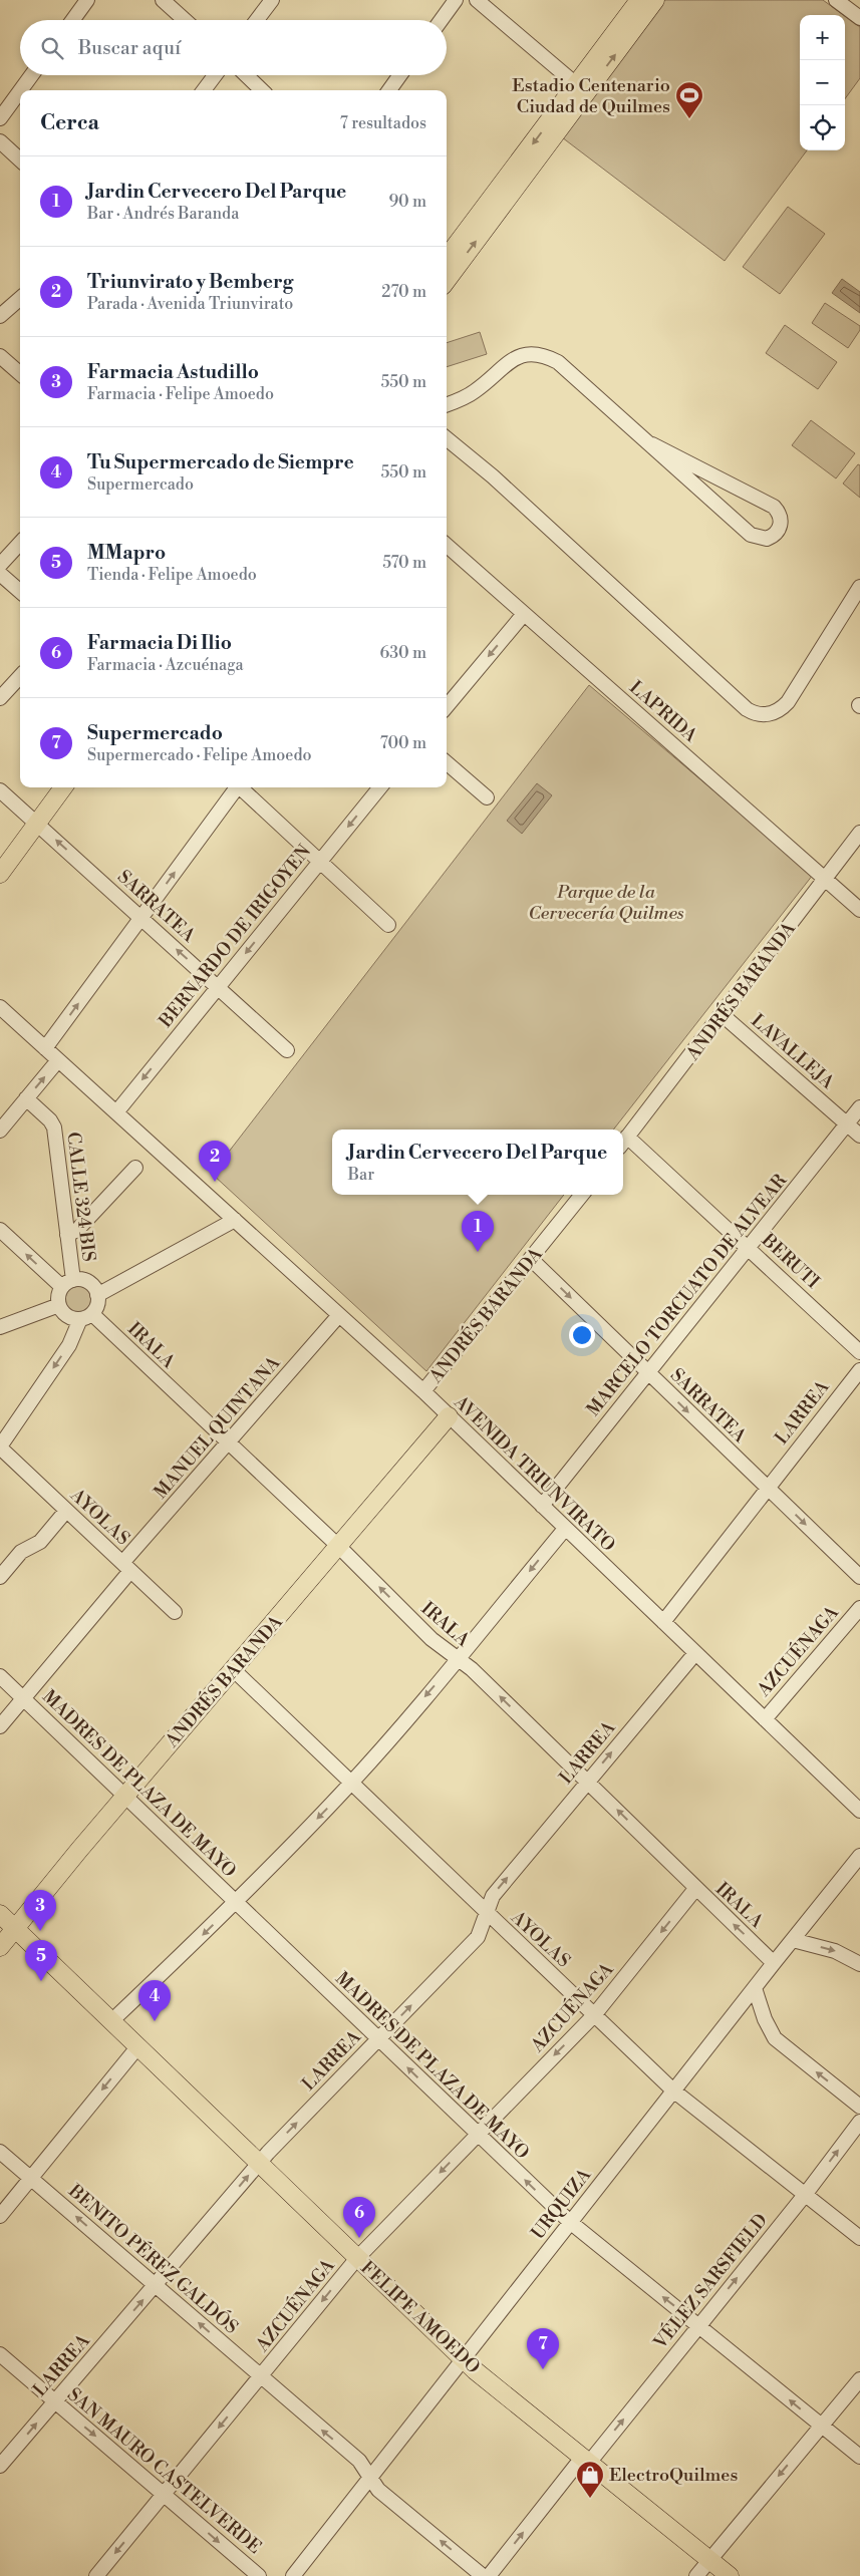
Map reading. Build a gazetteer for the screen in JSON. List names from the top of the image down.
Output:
{
  "streets": {
    "main road": ["ANDRÉS BARANDA", "FELIPE AMOEDO"],
    "street": [
      "LAPRIDA",
      "SARRATEA",
      "BERNARDO DE IRIGOYEN",
      "LAVALLEJA",
      "CALLE 324 BIS",
      "BERUTI",
      "MARCELO TORCUATO DE ALVEAR",
      "IRALA",
      "LARREA",
      "MANUEL QUINTANA",
      "AVENIDA TRIUNVIRATO",
      "AYOLAS",
      "AZCUÉNAGA",
      "MADRES DE PLAZA DE MAYO",
      "URQUIZA",
      "BENITO PÉREZ GALDÓS",
      "VÉLEZ SARSFIELD",
      "SAN MAURO CASTELVERDE"
    ]
  },
  "crossings": [
    ["LAPRIDA", "ANDRÉS BARANDA"],
    ["SARRATEA", "BERNARDO DE IRIGOYEN"],
    ["SARRATEA", "ANDRÉS BARANDA"],
    ["SARRATEA", "MARCELO TORCUATO DE ALVEAR"],
    ["SARRATEA", "LARREA"],
    ["BERNARDO DE IRIGOYEN", "AVENIDA TRIUNVIRATO"],
    ["ANDRÉS BARANDA", "LAVALLEJA"],
    ["ANDRÉS BARANDA", "BERUTI"],
    ["ANDRÉS BARANDA", "IRALA"],
    ["ANDRÉS BARANDA", "AVENIDA TRIUNVIRATO"],
    ["ANDRÉS BARANDA", "AYOLAS"],
    ["ANDRÉS BARANDA", "MADRES DE PLAZA DE MAYO"],
    ["ANDRÉS BARANDA", "FELIPE AMOEDO"],
    ["LAVALLEJA", "MARCELO TORCUATO DE ALVEAR"],
    ["CALLE 324 BIS", "IRALA"],
    ["BERUTI", "MARCELO TORCUATO DE ALVEAR"],
    ["MARCELO TORCUATO DE ALVEAR", "AVENIDA TRIUNVIRATO"],
    ["IRALA", "LARREA"],
    ["IRALA", "MANUEL QUINTANA"],
    ["IRALA", "AZCUÉNAGA"],
    ["IRALA", "URQUIZA"],
    ["LARREA", "AVENIDA TRIUNVIRATO"],
    ["LARREA", "AYOLAS"],
    ["LARREA", "MADRES DE PLAZA DE MAYO"],
    ["LARREA", "BENITO PÉREZ GALDÓS"],
    ["LARREA", "FELIPE AMOEDO"],
    ["LARREA", "SAN MAURO CASTELVERDE"],
    ["MANUEL QUINTANA", "AVENIDA TRIUNVIRATO"],
    ["MANUEL QUINTANA", "AYOLAS"],
    ["MANUEL QUINTANA", "MADRES DE PLAZA DE MAYO"],
    ["AVENIDA TRIUNVIRATO", "AZCUÉNAGA"],
    ["AYOLAS", "AZCUÉNAGA"],
    ["AYOLAS", "URQUIZA"],
    ["AYOLAS", "VÉLEZ SARSFIELD"],
    ["AZCUÉNAGA", "MADRES DE PLAZA DE MAYO"],
    ["AZCUÉNAGA", "BENITO PÉREZ GALDÓS"],
    ["AZCUÉNAGA", "FELIPE AMOEDO"],
    ["AZCUÉNAGA", "SAN MAURO CASTELVERDE"],
    ["MADRES DE PLAZA DE MAYO", "URQUIZA"],
    ["MADRES DE PLAZA DE MAYO", "VÉLEZ SARSFIELD"],
    ["URQUIZA", "BENITO PÉREZ GALDÓS"],
    ["URQUIZA", "FELIPE AMOEDO"],
    ["VÉLEZ SARSFIELD", "FELIPE AMOEDO"]
  ],
  "one_way": [
    "IRALA",
    "LARREA",
    "AZCUÉNAGA",
    "MADRES DE PLAZA DE MAYO",
    "BENITO PÉREZ GALDÓS",
    "VÉLEZ SARSFIELD",
    "SAN MAURO CASTELVERDE"
  ],
  "parks": ["Parque de la Cervecería Quilmes"],
  "places": {
    "sports": ["Estadio Centenario Ciudad de Quilmes"],
    "shop": ["ElectroQuilmes"]
  },
  "page": {
    "map_buttons": ["+", "−"],
    "search": "Buscar aquí",
    "heading": ["Cerca", "7 resultados"],
    "list": [
      {
        "mark": "1",
        "name": "Jardin Cervecero Del Parque",
        "note": "Bar · Andrés Baranda",
        "value": "90 m"
      },
      {
        "mark": "2",
        "name": "Triunvirato y Bemberg",
        "note": "Parada · Avenida Triunvirato",
        "value": "270 m"
      },
      {
        "mark": "3",
        "name": "Farmacia Astudillo",
        "note": "Farmacia · Felipe Amoedo",
        "value": "550 m"
      },
      {
        "mark": "4",
        "name": "Tu Supermercado de Siempre",
        "note": "Supermercado",
        "value": "550 m"
      },
      {
        "mark": "5",
        "name": "MMapro",
        "note": "Tienda · Felipe Amoedo",
        "value": "570 m"
      },
      {
        "mark": "6",
        "name": "Farmacia Di Ilio",
        "note": "Farmacia · Azcuénaga",
        "value": "630 m"
      },
      {
        "mark": "7",
        "name": "Supermercado",
        "note": "Supermercado · Felipe Amoedo",
        "value": "700 m"
      }
    ],
    "popup": ["Jardin Cervecero Del Parque", "Bar"],
    "pins": [
      "2",
      "1",
      "3",
      "5",
      "4",
      "6",
      "7"
    ]
  }
}
